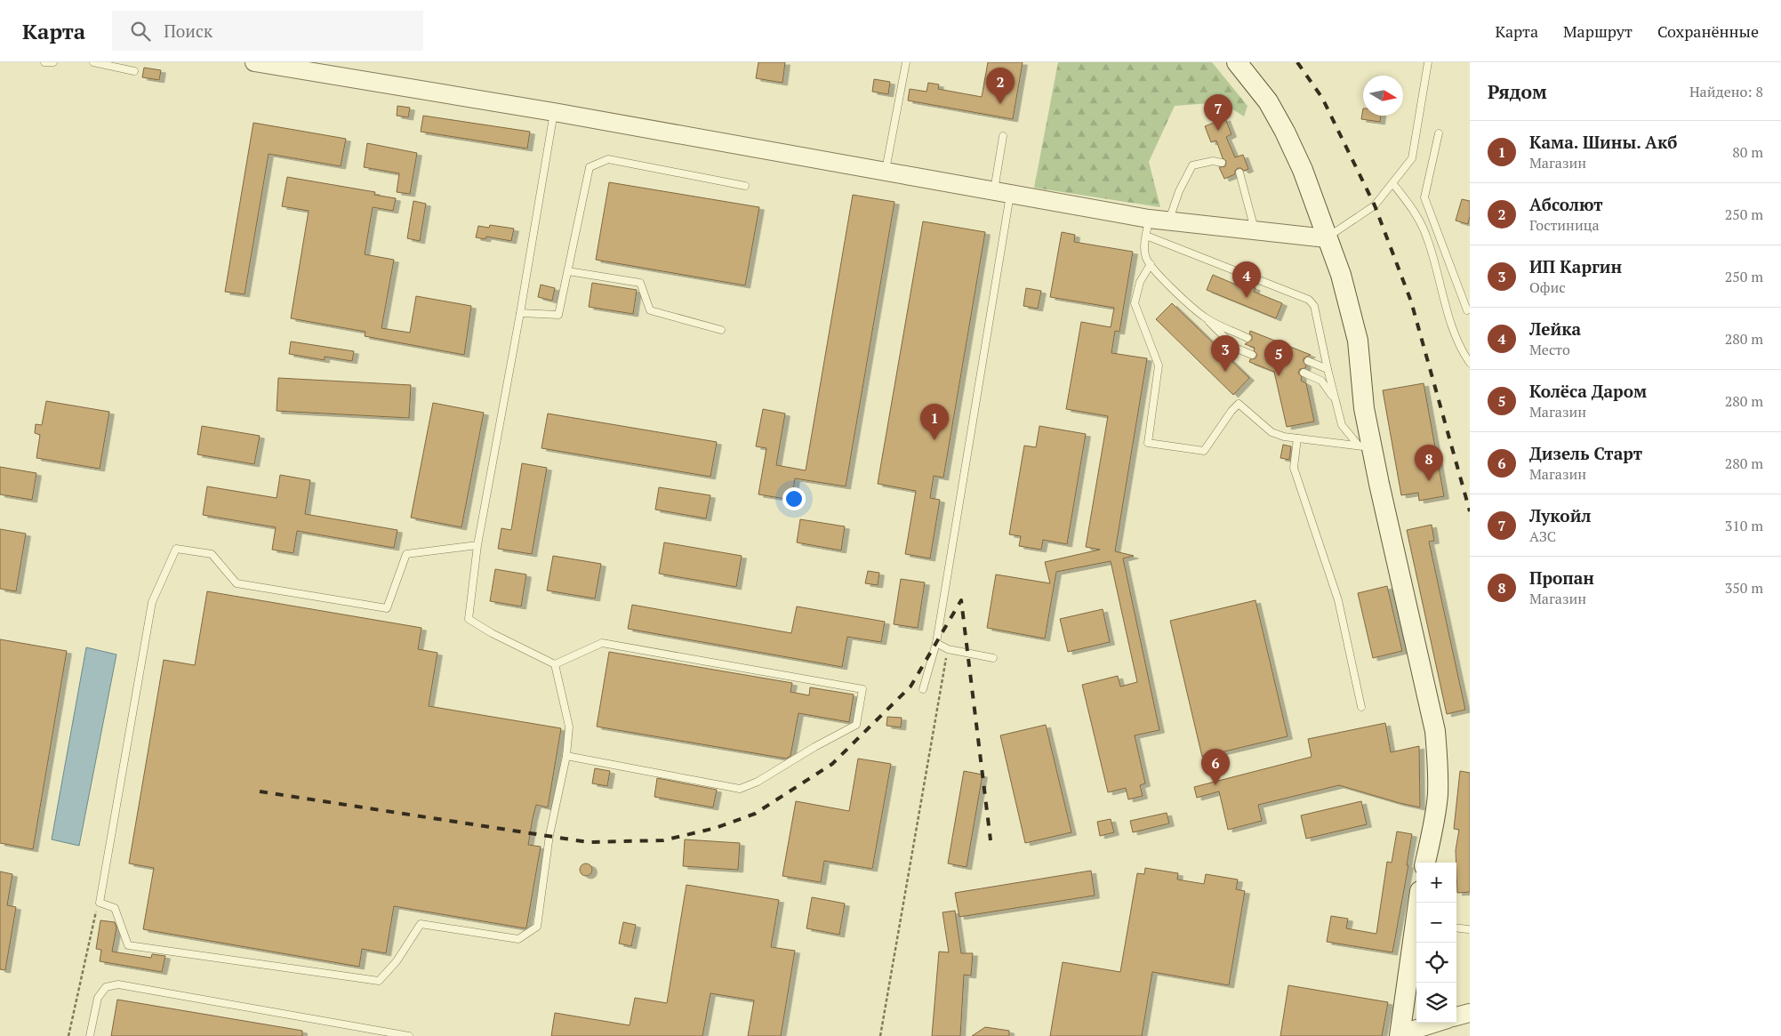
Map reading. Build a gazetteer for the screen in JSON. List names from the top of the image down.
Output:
{
  "north": "right",
  "page": {
    "header": "Карта",
    "search": "Поиск",
    "nav": ["Карта", "Маршрут", "Сохранённые"],
    "heading": ["Рядом", "Найдено: 8"],
    "pins": [
      "2",
      "7",
      "4",
      "3",
      "5",
      "1",
      "8",
      "6"
    ],
    "list": [
      {
        "mark": "1",
        "name": "Кама. Шины. Акб",
        "note": "Магазин",
        "value": "80 m"
      },
      {
        "mark": "2",
        "name": "Абсолют",
        "note": "Гостиница",
        "value": "250 m"
      },
      {
        "mark": "3",
        "name": "ИП Каргин",
        "note": "Офис",
        "value": "250 m"
      },
      {
        "mark": "4",
        "name": "Лейка",
        "note": "Место",
        "value": "280 m"
      },
      {
        "mark": "5",
        "name": "Колёса Даром",
        "note": "Магазин",
        "value": "280 m"
      },
      {
        "mark": "6",
        "name": "Дизель Старт",
        "note": "Магазин",
        "value": "280 m"
      },
      {
        "mark": "7",
        "name": "Лукойл",
        "note": "АЗС",
        "value": "310 m"
      },
      {
        "mark": "8",
        "name": "Пропан",
        "note": "Магазин",
        "value": "350 m"
      }
    ],
    "map_buttons": ["+", "−"]
  }
}
